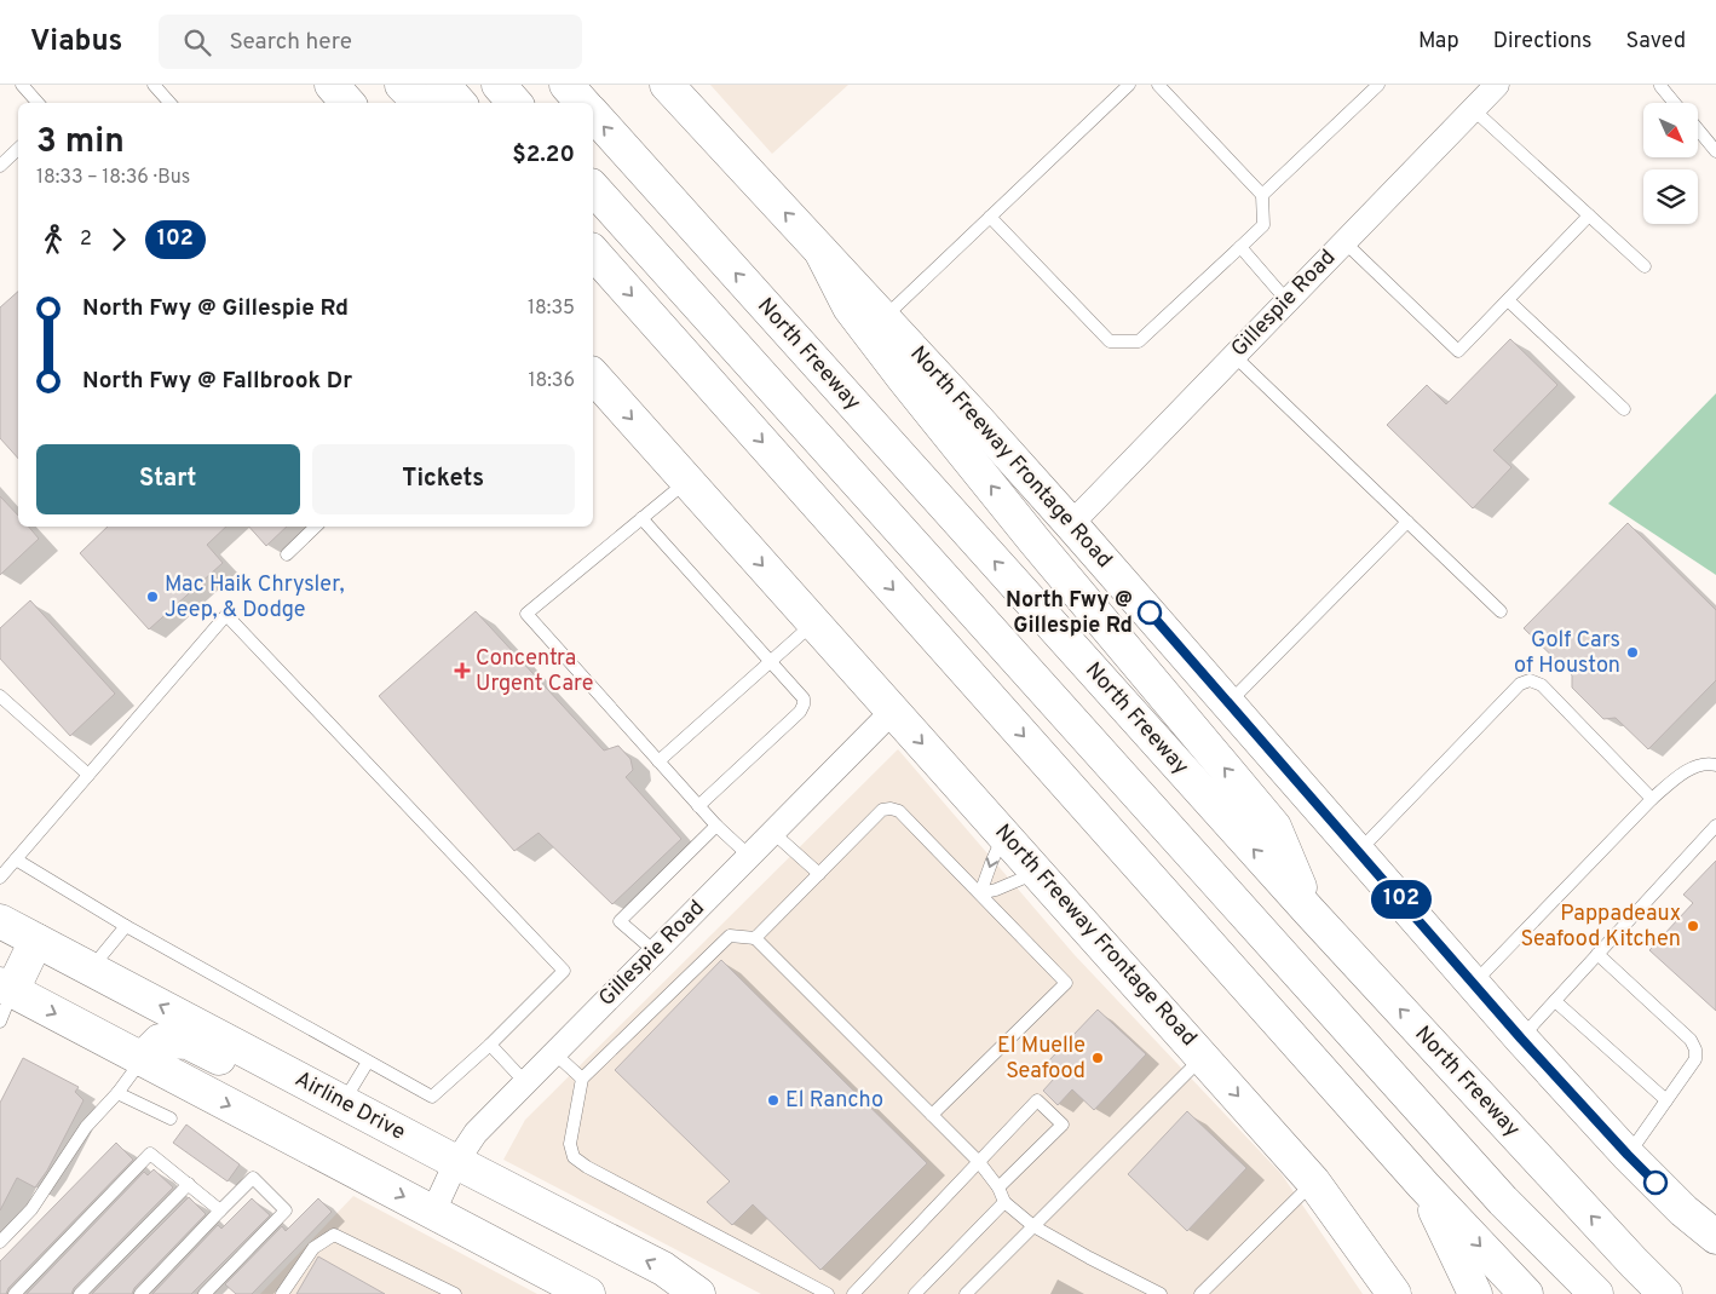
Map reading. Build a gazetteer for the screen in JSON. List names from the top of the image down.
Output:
{
  "streets": {
    "main road": ["North Freeway", "North Freeway Frontage Road", "Airline Drive"],
    "street": ["Gillespie Road"]
  },
  "crossings": [
    ["Gillespie Road", "North Freeway Frontage Road"],
    ["Gillespie Road", "Airline Drive"]
  ],
  "places": {
    "other": [
      "Mac Haik Chrysler, Jeep, & Dodge",
      "North Fwy @ Gillespie Rd",
      "Golf Cars of Houston",
      "Pappadeaux Seafood Kitchen",
      "El Muelle Seafood",
      "El Rancho"
    ],
    "health": ["Concentra Urgent Care"]
  },
  "lines": ["bus line 102"],
  "north": "bottom right",
  "page": {
    "header": "Viabus",
    "search": "Search here",
    "nav": ["Map", "Directions", "Saved"],
    "on_map": "102",
    "heading": ["3 min", "18:33 – 18:36 · Bus", "$2.20"],
    "legs": ["2", "102"],
    "list": [
      {
        "name": "North Fwy @ Gillespie Rd",
        "value": "18:35"
      },
      {
        "name": "North Fwy @ Fallbrook Dr",
        "value": "18:36"
      }
    ],
    "buttons": ["Start", "Tickets"]
  }
}
